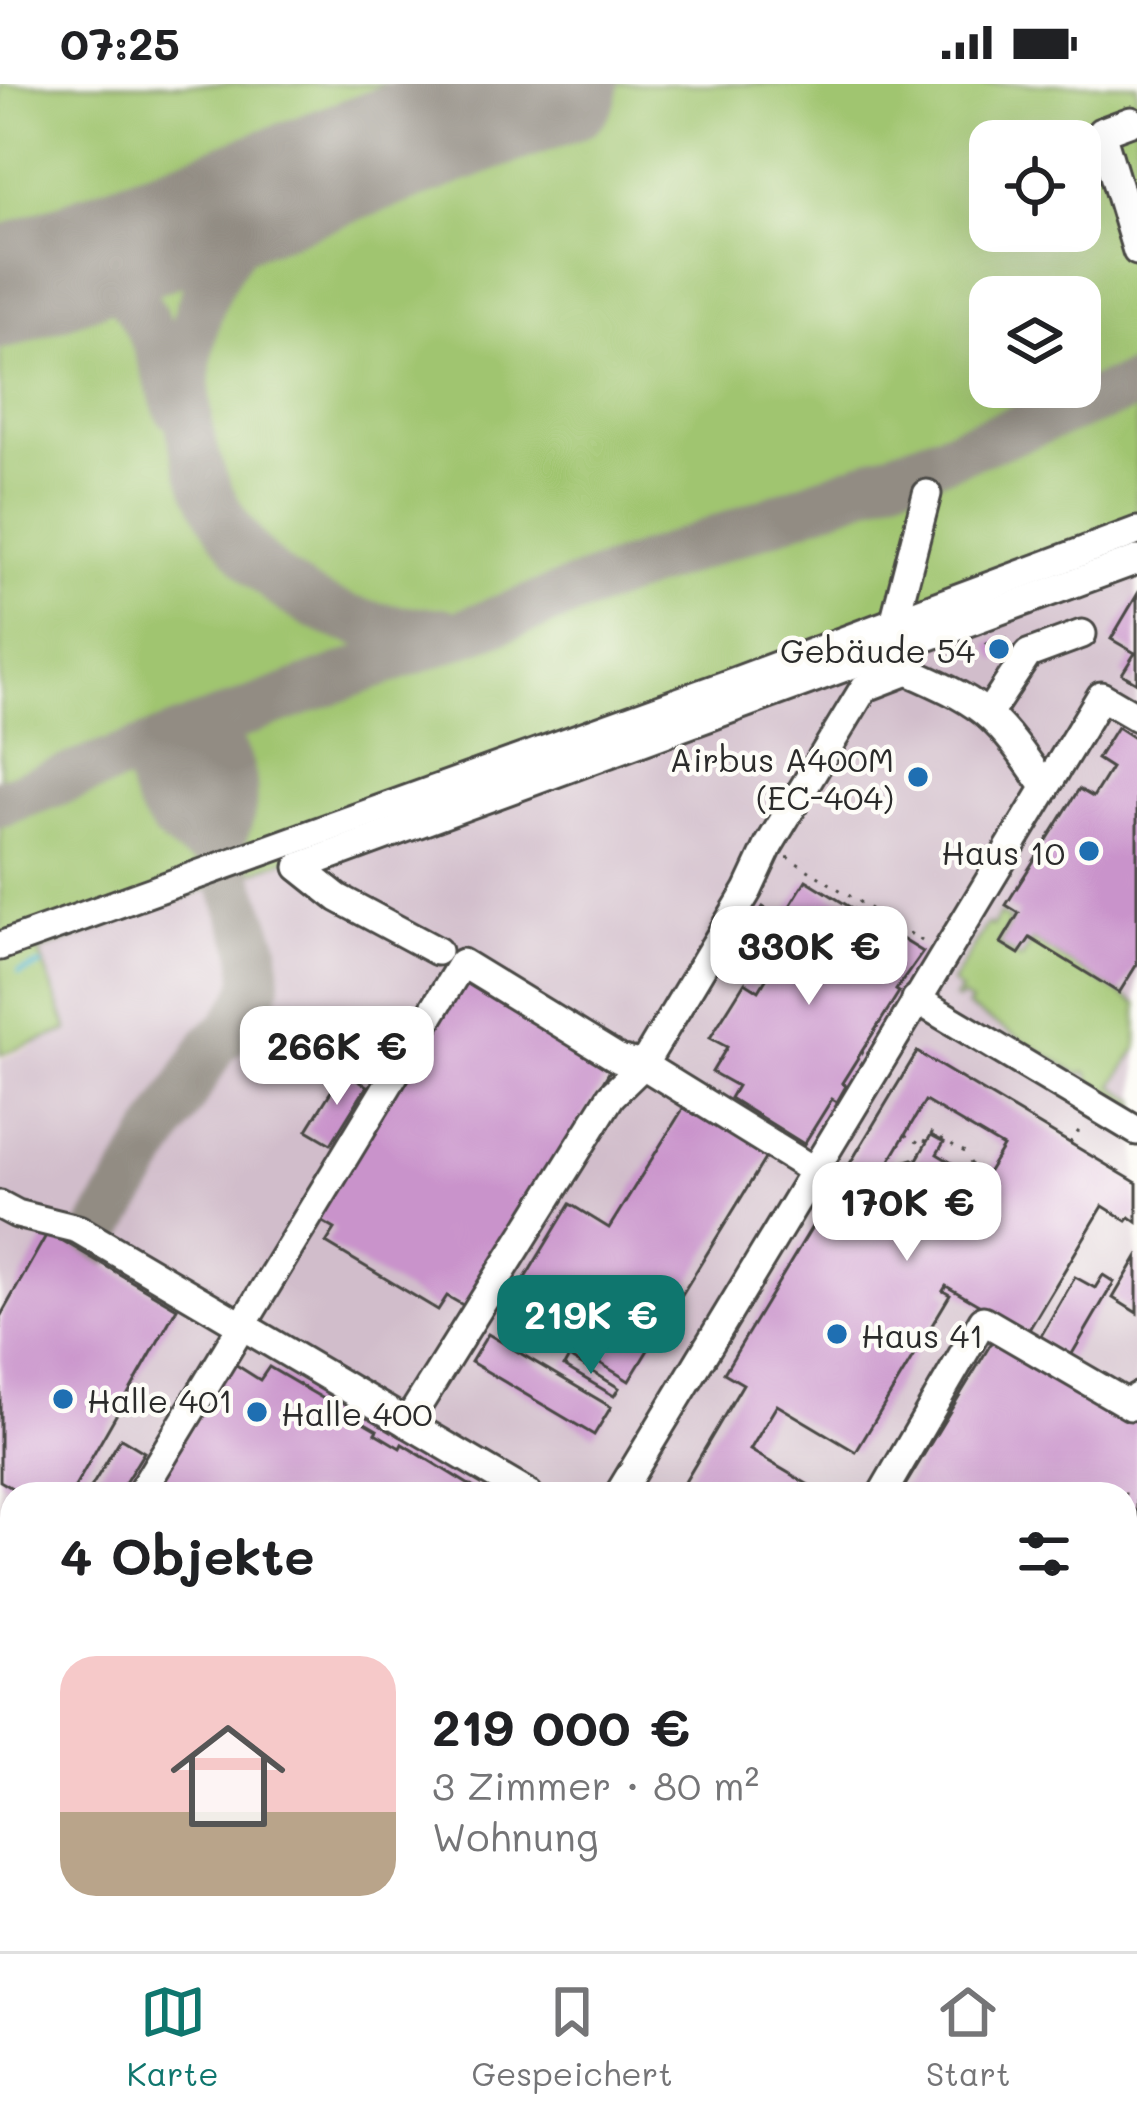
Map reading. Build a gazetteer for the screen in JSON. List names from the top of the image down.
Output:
{
  "places": [
    "Gebäude 54",
    "Airbus A400M (EC-404)",
    "Haus 10",
    "Haus 41",
    "Halle 401",
    "Halle 400"
  ],
  "page": {
    "status": "07:25",
    "price": [
      "330K €",
      "266K €",
      "170K €",
      "219K €"
    ],
    "heading": "4 Objekte",
    "list": [
      {
        "name": "219 000 €",
        "note": "3 Zimmer · 80 m² · Wohnung"
      }
    ],
    "tabs": ["Karte", "Gespeichert", "Start"]
  }
}
